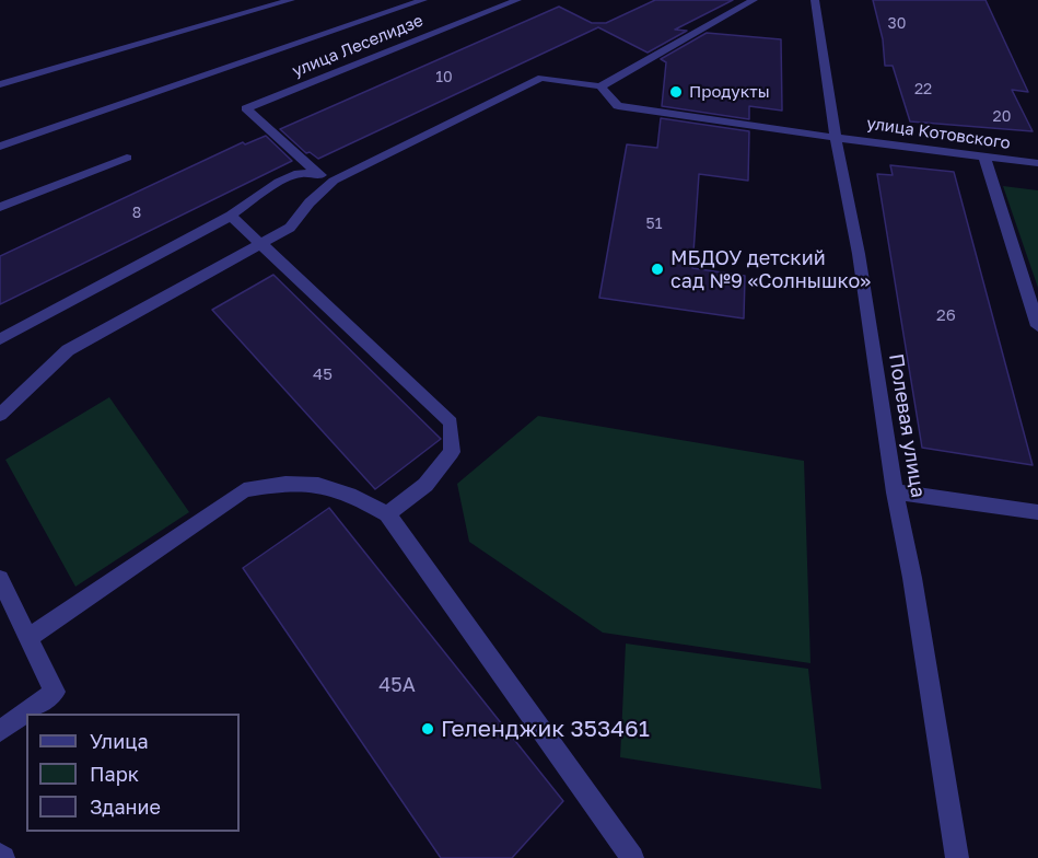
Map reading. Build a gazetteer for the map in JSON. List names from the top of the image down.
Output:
{
  "streets": {
    "street": ["улица Леселидзе", "улица Котовского", "Полевая улица"]
  },
  "crossings": [
    ["улица Котовского", "Полевая улица"]
  ],
  "places": ["Продукты", "МБДОУ детский сад №9 «Солнышко»", "Геленджик 353461"],
  "house_numbers": [
    "30",
    "10",
    "22",
    "20",
    "8",
    "51",
    "26",
    "45",
    "45А"
  ],
  "legend": ["Улица", "Парк", "Здание"]
}
